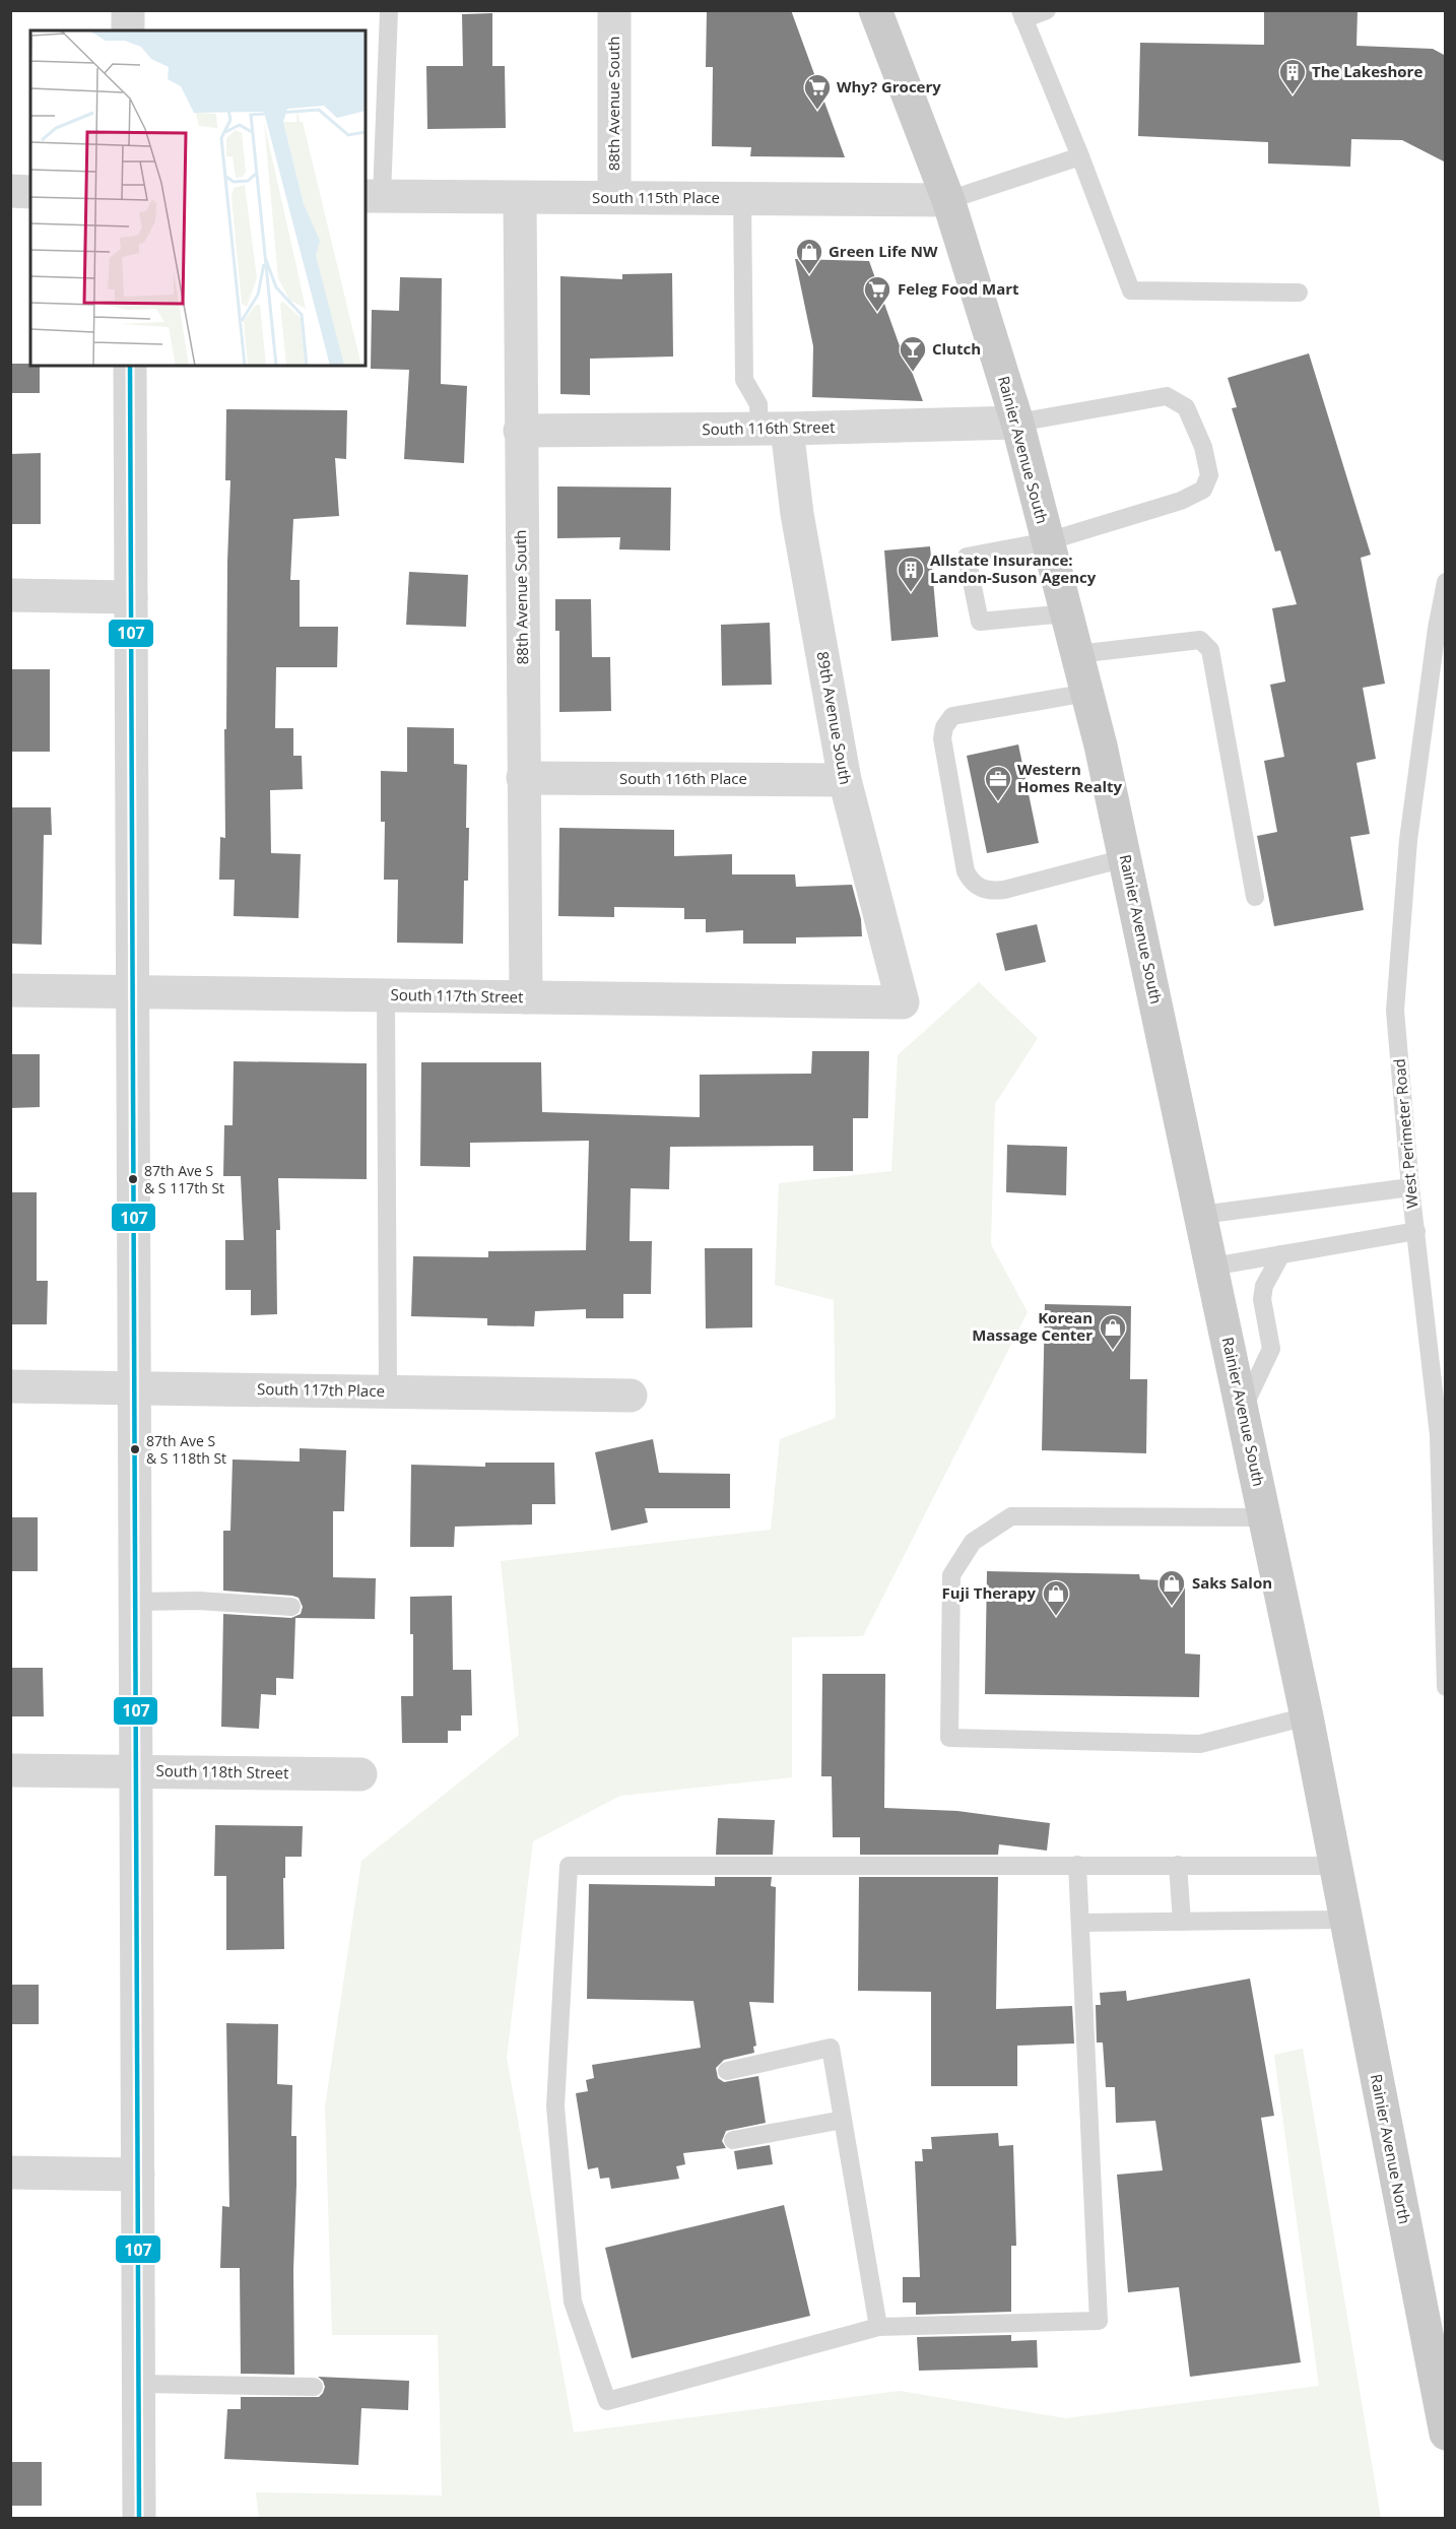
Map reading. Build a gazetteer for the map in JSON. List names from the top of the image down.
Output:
{
  "streets": {
    "main road": ["Rainier Avenue South", "Rainier Avenue North"],
    "street": [
      "88th Avenue South",
      "South 115th Place",
      "South 116th Street",
      "89th Avenue South",
      "South 116th Place",
      "South 117th Street",
      "South 117th Place",
      "South 118th Street"
    ],
    "lane": ["West Perimeter Road"]
  },
  "crossings": [
    ["88th Avenue South", "South 115th Place"],
    ["88th Avenue South", "South 116th Street"],
    ["88th Avenue South", "South 116th Place"],
    ["88th Avenue South", "South 117th Street"],
    ["South 115th Place", "Rainier Avenue South"],
    ["South 116th Street", "Rainier Avenue South"],
    ["South 116th Street", "89th Avenue South"],
    ["Rainier Avenue South", "Rainier Avenue North"],
    ["89th Avenue South", "South 116th Place"],
    ["89th Avenue South", "South 117th Street"]
  ],
  "places": {
    "building": ["The Lakeshore", "Allstate Insurance: Landon-Suson Agency"],
    "supermarket": ["Why? Grocery", "Feleg Food Mart"],
    "shop": [
      "Green Life NW",
      "Korean Massage Center",
      "Saks Salon",
      "Fuji Therapy"
    ],
    "bar": ["Clutch"],
    "office": ["Western Homes Realty"],
    "other": ["87th Ave S & S 117th St", "87th Ave S & S 118th St"]
  },
  "lines": ["transit line 107"]
}
